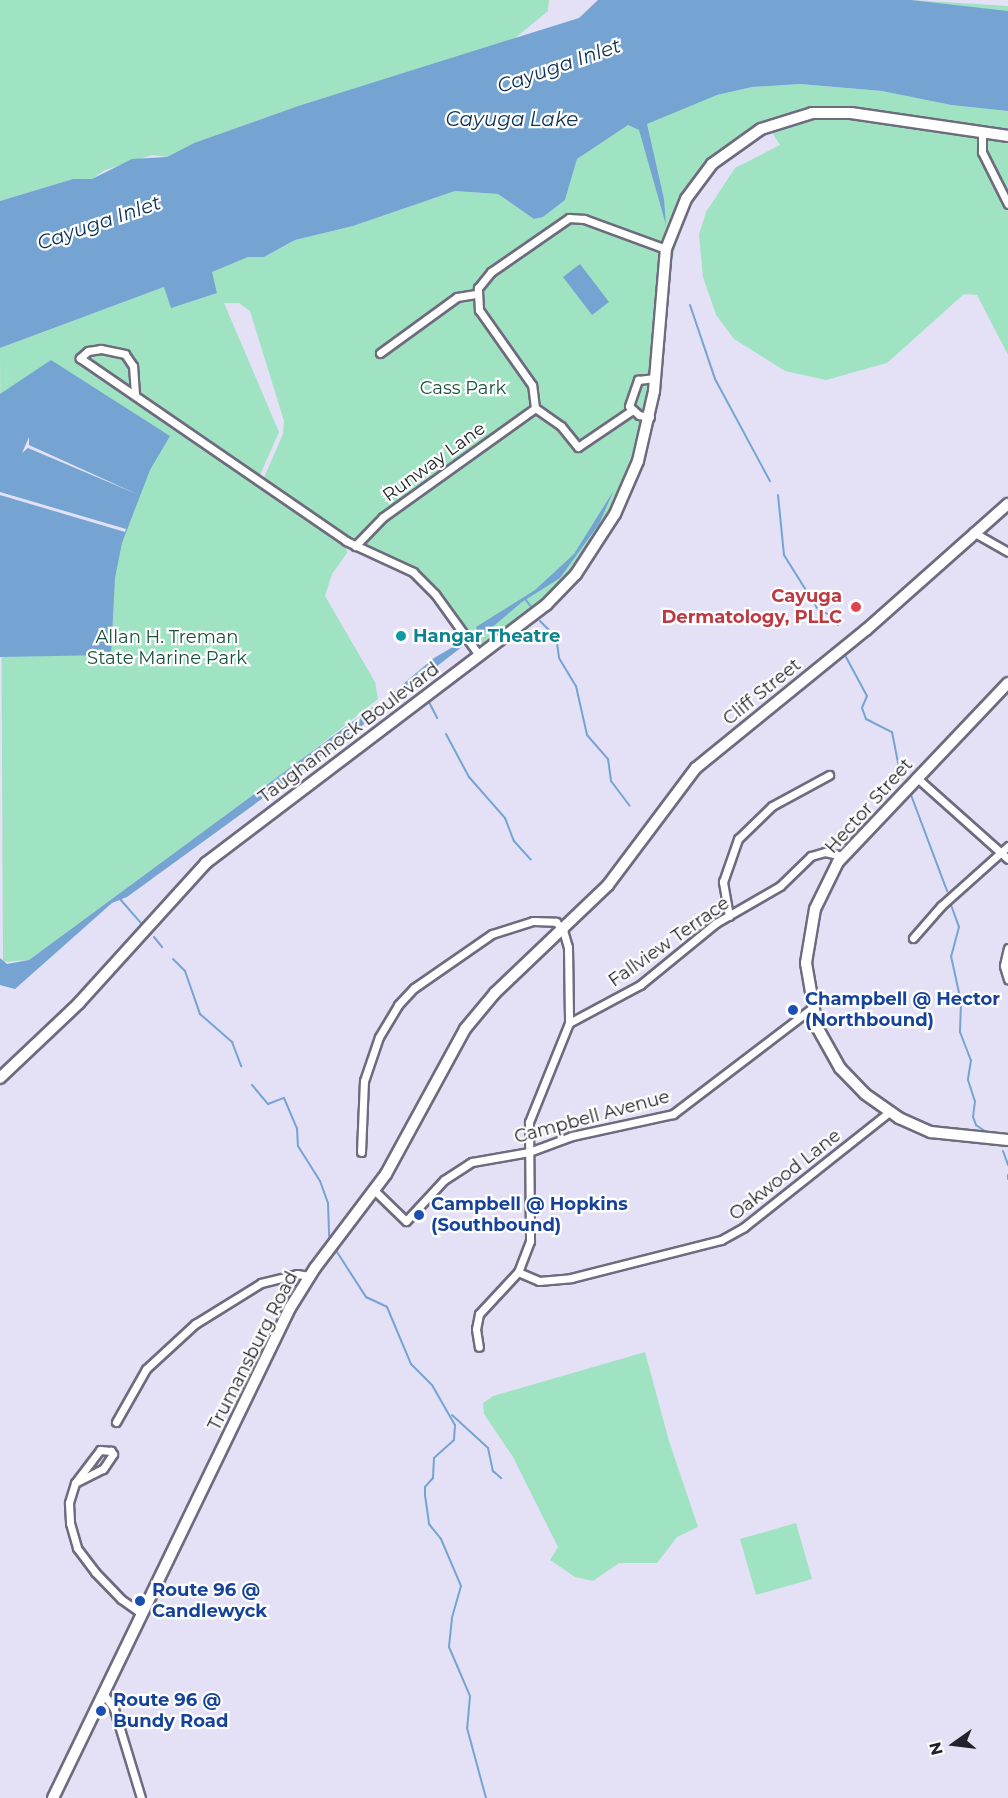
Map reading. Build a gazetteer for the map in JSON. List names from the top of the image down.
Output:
{
  "streets": {
    "main road": [
      "Cliff Street",
      "Taughannock Boulevard",
      "Hector Street",
      "Trumansburg Road"
    ],
    "street": [
      "Runway Lane",
      "Fallview Terrace",
      "Campbell Avenue",
      "Oakwood Lane"
    ]
  },
  "crossings": [
    ["Cliff Street", "Trumansburg Road"],
    ["Hector Street", "Fallview Terrace"],
    ["Hector Street", "Campbell Avenue"],
    ["Hector Street", "Oakwood Lane"],
    ["Campbell Avenue", "Trumansburg Road"]
  ],
  "water": ["Cayuga Inlet", "Cayuga Lake"],
  "parks": ["Cass Park", "Allan H. Treman State Marine Park"],
  "places": [
    "Cayuga Dermatology, PLLC",
    "Hangar Theatre",
    "Champbell @ Hector (Northbound)",
    "Campbell @ Hopkins (Southbound)",
    "Route 96 @ Candlewyck",
    "Route 96 @ Bundy Road"
  ],
  "north": "left"
}
